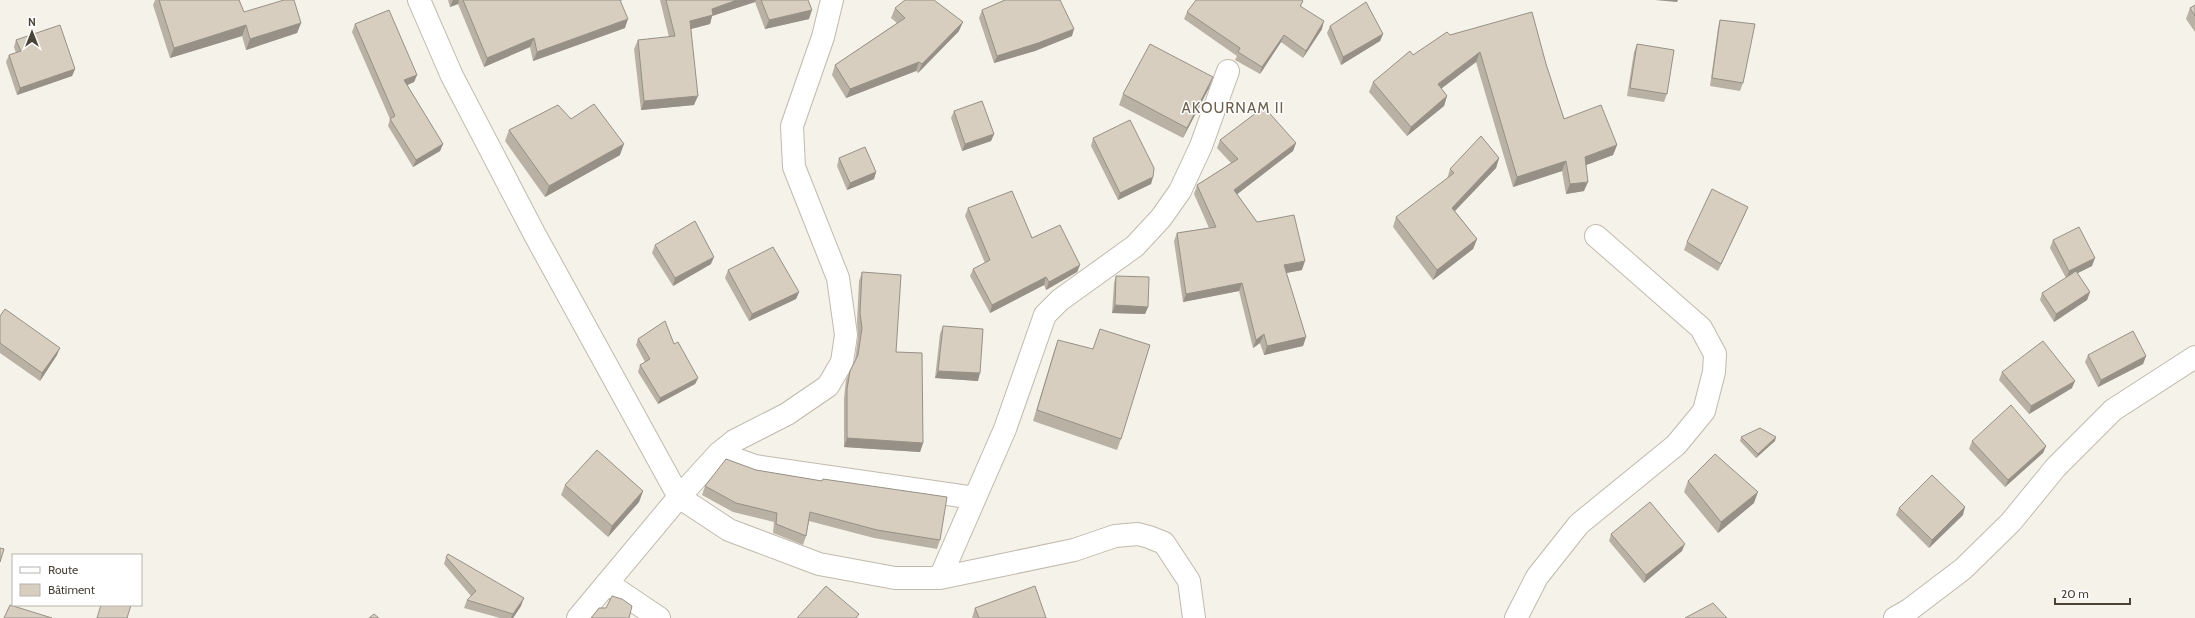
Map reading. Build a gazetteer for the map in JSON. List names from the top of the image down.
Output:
{
  "districts": ["AKOURNAM II"],
  "legend": ["Route", "Bâtiment"],
  "scale_bar": "20 m",
  "north": "top"
}
